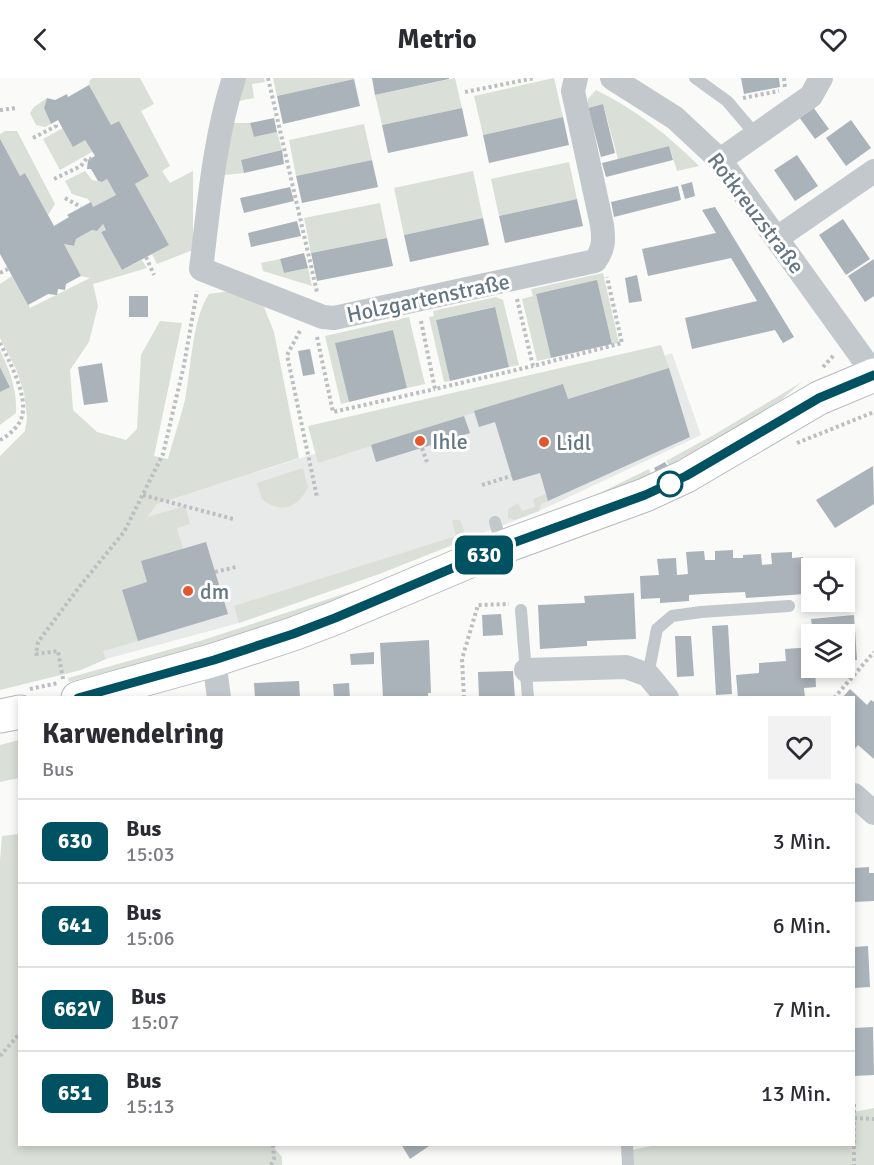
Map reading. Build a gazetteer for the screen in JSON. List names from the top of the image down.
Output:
{
  "streets": {
    "street": ["Rotkreuzstraße", "Holzgartenstraße"]
  },
  "places": ["Ihle", "Lidl", "dm"],
  "lines": ["bus line 630"],
  "page": {
    "header": "Metrio",
    "on_map": "630",
    "heading": ["Karwendelring", "Bus"],
    "list": [
      {
        "mark": "630",
        "name": "Bus",
        "note": "15:03",
        "value": "3 Min."
      },
      {
        "mark": "641",
        "name": "Bus",
        "note": "15:06",
        "value": "6 Min."
      },
      {
        "mark": "662V",
        "name": "Bus",
        "note": "15:07",
        "value": "7 Min."
      },
      {
        "mark": "651",
        "name": "Bus",
        "note": "15:13",
        "value": "13 Min."
      }
    ]
  }
}
